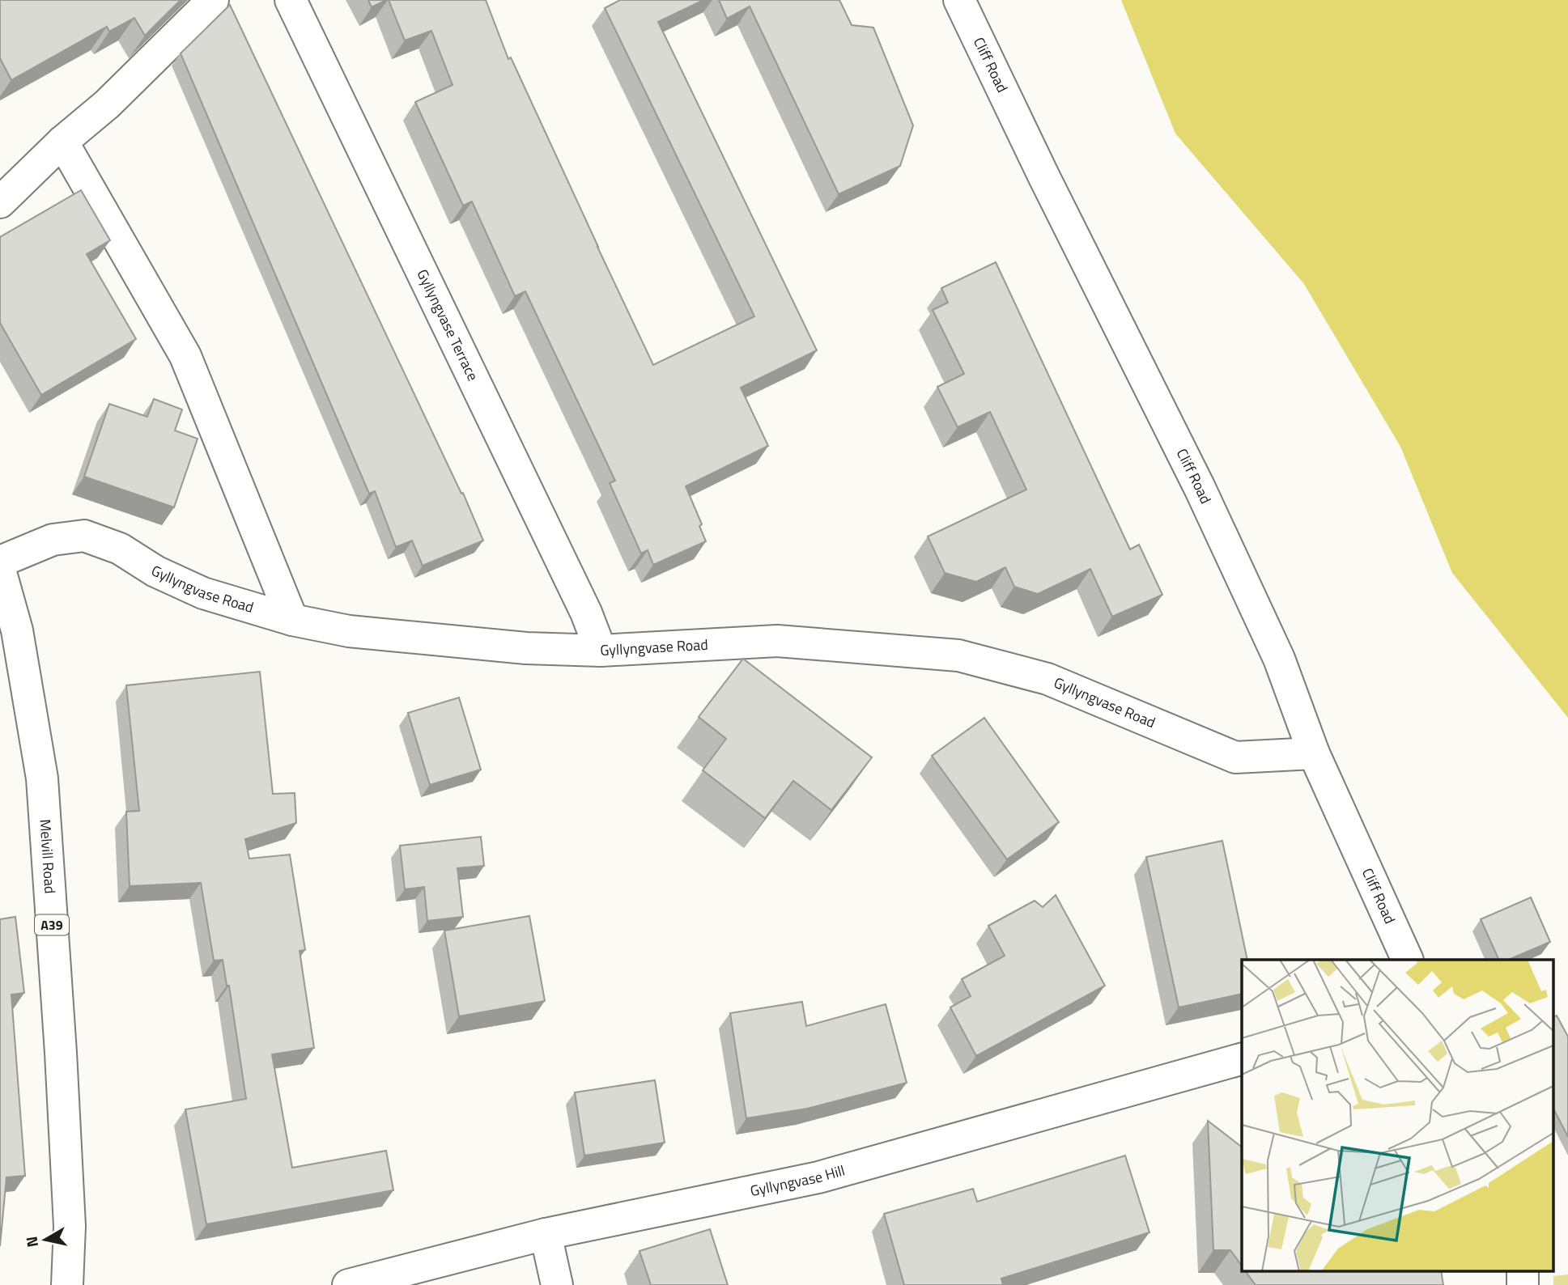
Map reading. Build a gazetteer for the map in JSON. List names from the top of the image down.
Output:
{
  "streets": {
    "street": [
      "Cliff Road",
      "Gyllyngvase Terrace",
      "Gyllyngvase Road",
      "Melvill Road",
      "A39",
      "Gyllyngvase Hill"
    ]
  },
  "crossings": [
    ["Cliff Road", "Gyllyngvase Road"],
    ["Gyllyngvase Terrace", "Gyllyngvase Road"]
  ],
  "north": "left"
}
